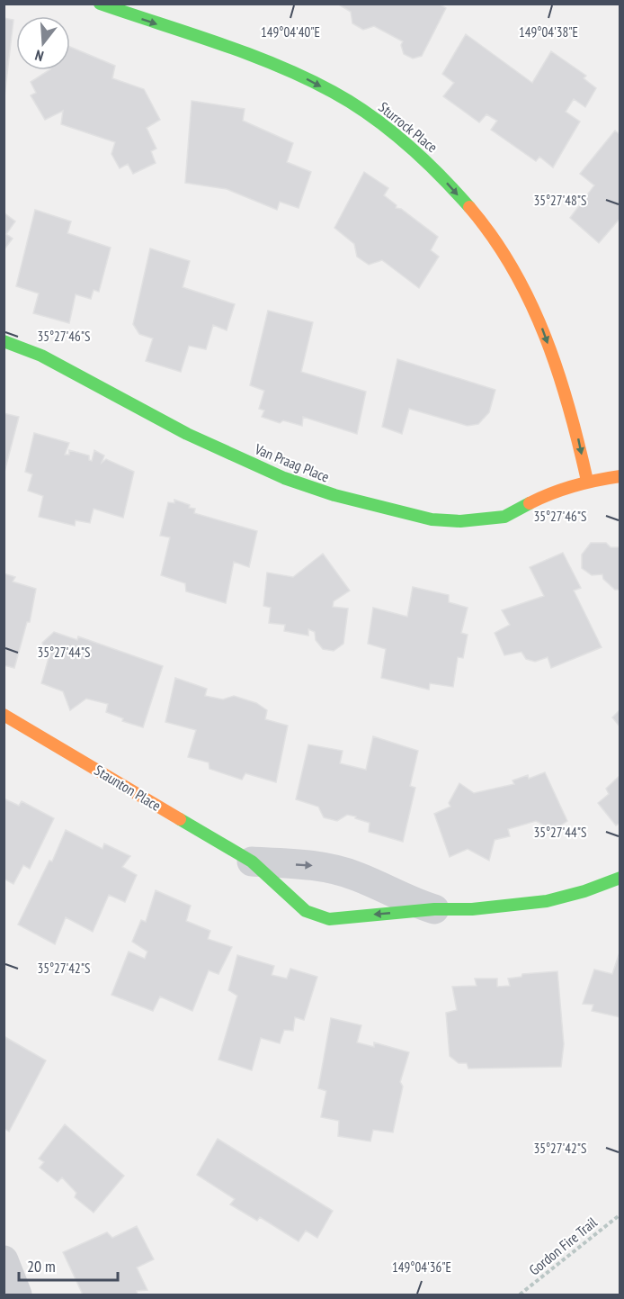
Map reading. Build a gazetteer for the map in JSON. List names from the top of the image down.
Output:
{
  "streets": {
    "street": ["Sturrock Place", "Van Praag Place", "Staunton Place"],
    "path": ["Gordon Fire Trail"]
  },
  "crossings": [
    ["Sturrock Place", "Van Praag Place"]
  ],
  "one_way": ["Sturrock Place"],
  "scale_bar": "20 m",
  "north": "bottom",
  "coordinates": [
    "149°04'40\"E",
    "149°04'38\"E",
    "35°27'48\"S",
    "35°27'46\"S",
    "35°27'44\"S",
    "35°27'42\"S",
    "149°04'36\"E"
  ]
}
